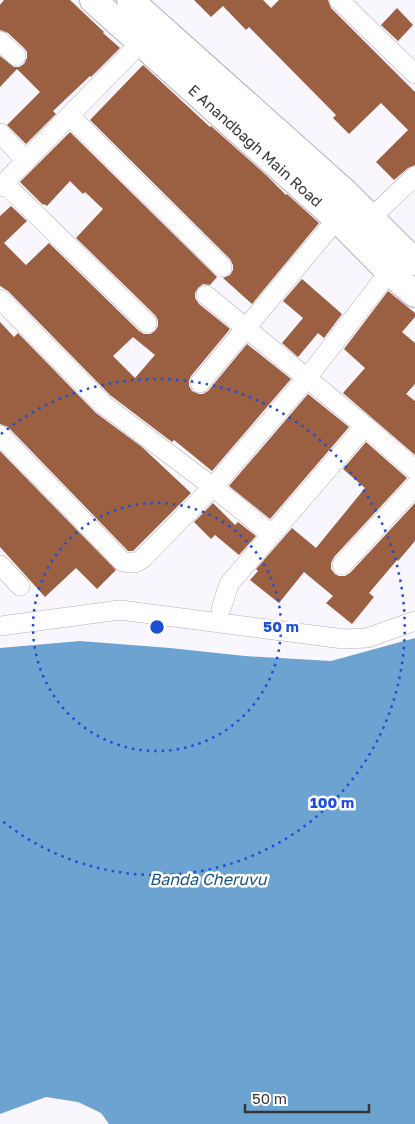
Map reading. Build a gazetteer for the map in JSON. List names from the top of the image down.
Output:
{
  "streets": {
    "street": ["E Anandbagh Main Road"]
  },
  "water": ["Banda Cheruvu"],
  "scale_bar": "50 m",
  "rings": ["50 m", "100 m"]
}
